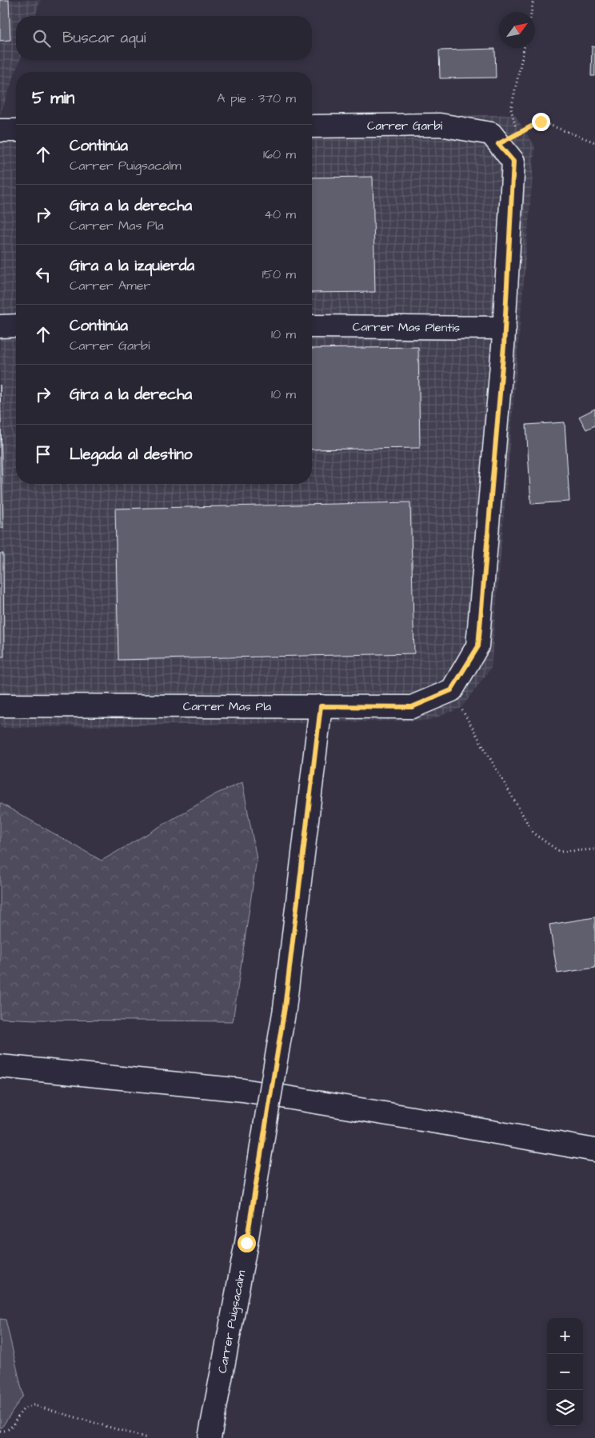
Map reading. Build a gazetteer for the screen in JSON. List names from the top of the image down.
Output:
{
  "streets": {
    "main road": [
      "Carrer Garbí",
      "Carrer Mas Plentis",
      "Carrer Mas Pla",
      "Carrer Puigsacalm"
    ]
  },
  "crossings": [
    ["Carrer Garbí", "Carrer Mas Plentis"],
    ["Carrer Mas Pla", "Carrer Puigsacalm"]
  ],
  "north": "top right",
  "page": {
    "search": "Buscar aquí",
    "heading": ["5 min", "A pie · 370 m"],
    "list": [
      ["Continúa", "Carrer Puigsacalm", "160 m"],
      ["Gira a la derecha", "Carrer Mas Pla", "40 m"],
      ["Gira a la izquierda", "Carrer Amer", "150 m"],
      ["Continúa", "Carrer Garbí", "10 m"],
      ["Gira a la derecha", "10 m"],
      "Llegada al destino"
    ],
    "map_buttons": ["+", "−"]
  }
}
